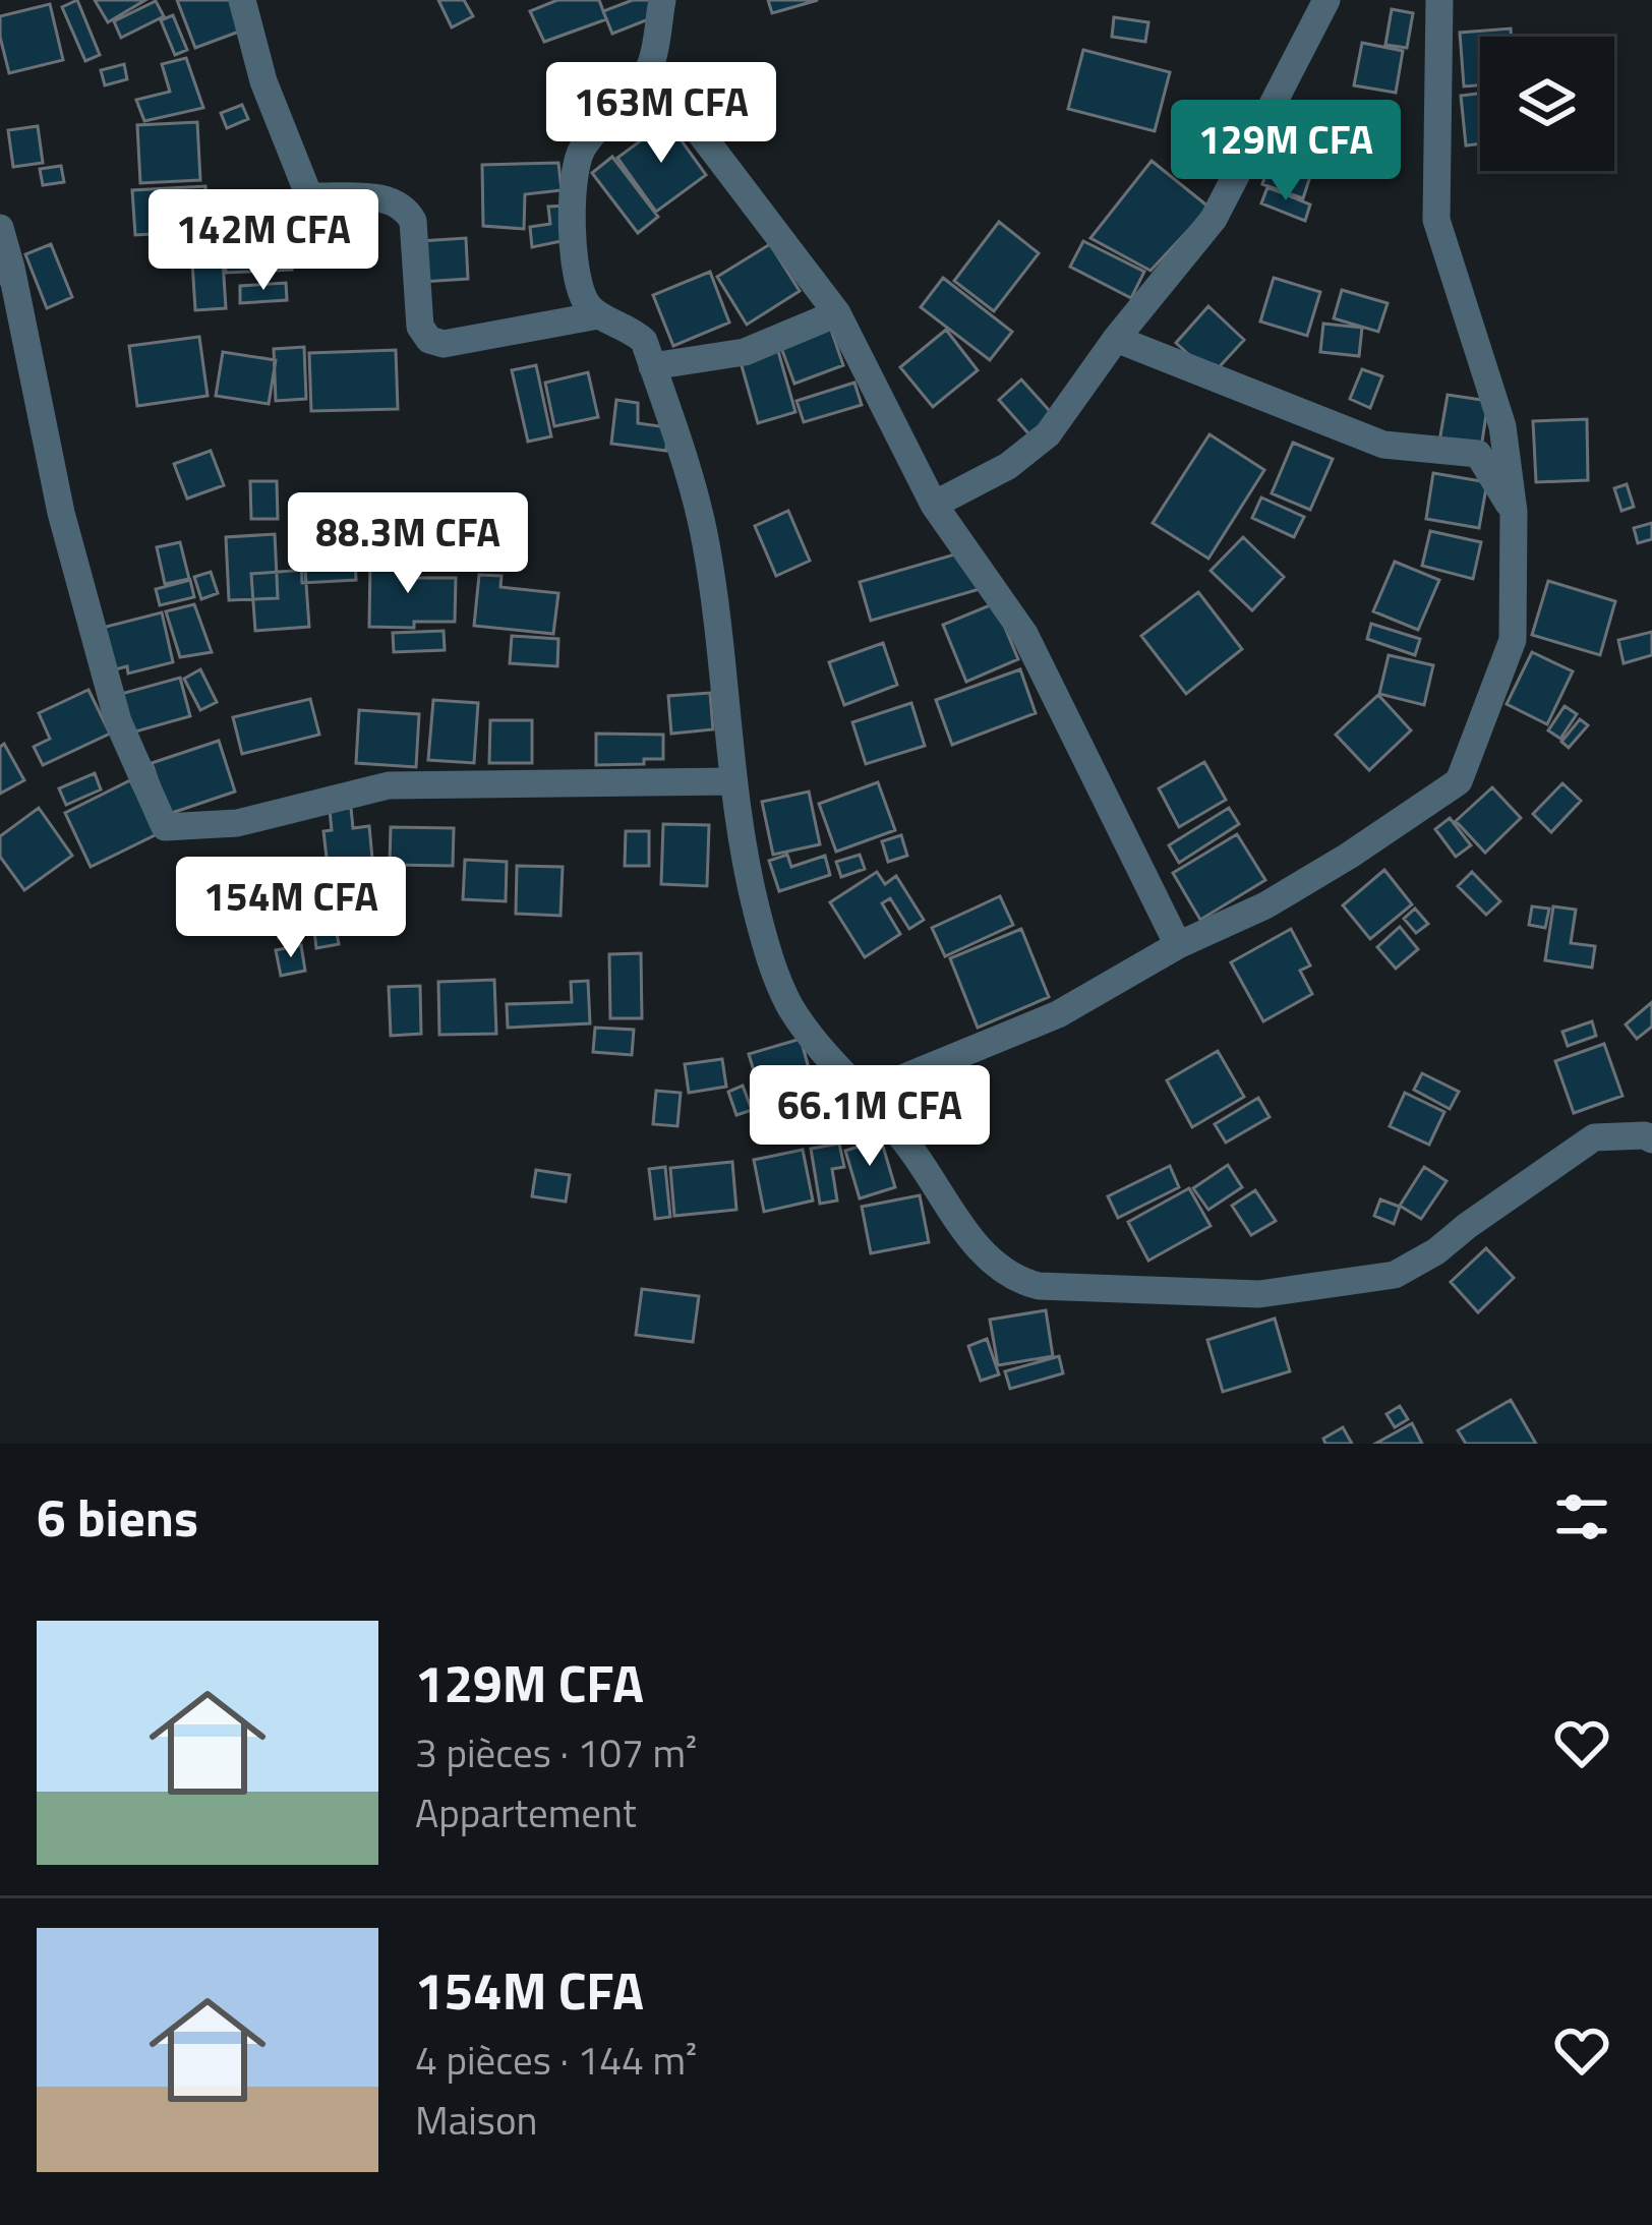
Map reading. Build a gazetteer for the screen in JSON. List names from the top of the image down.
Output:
{
  "page": {
    "price": [
      "163M CFA",
      "129M CFA",
      "142M CFA",
      "88.3M CFA",
      "154M CFA",
      "66.1M CFA"
    ],
    "heading": "6 biens",
    "list": [
      {
        "name": "129M CFA",
        "note": "3 pièces · 107 m² · Appartement"
      },
      {
        "name": "154M CFA",
        "note": "4 pièces · 144 m² · Maison"
      }
    ]
  }
}
